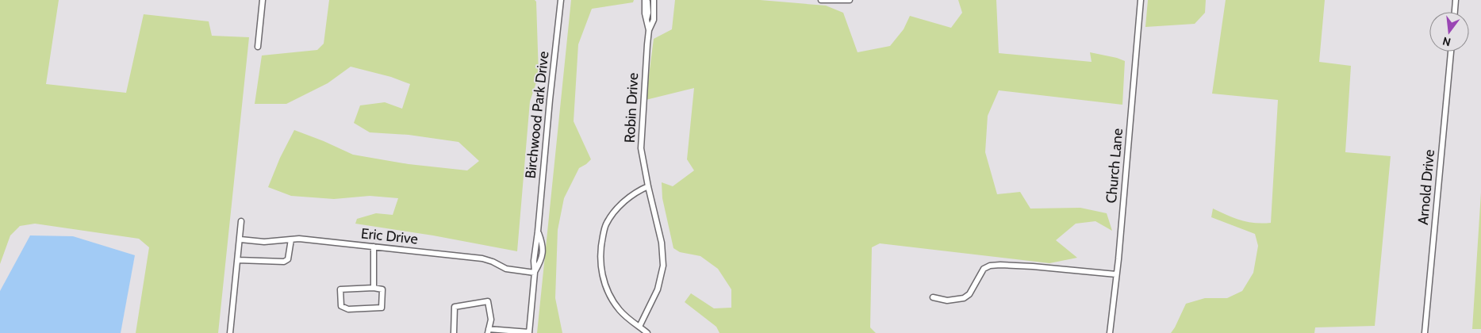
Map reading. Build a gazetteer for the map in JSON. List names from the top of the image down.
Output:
{
  "streets": {
    "street": [
      "Robin Drive",
      "Birchwood Park Drive",
      "Church Lane",
      "Arnold Drive",
      "Eric Drive"
    ]
  },
  "crossings": [
    ["Birchwood Park Drive", "Eric Drive"]
  ],
  "north": "bottom"
}
